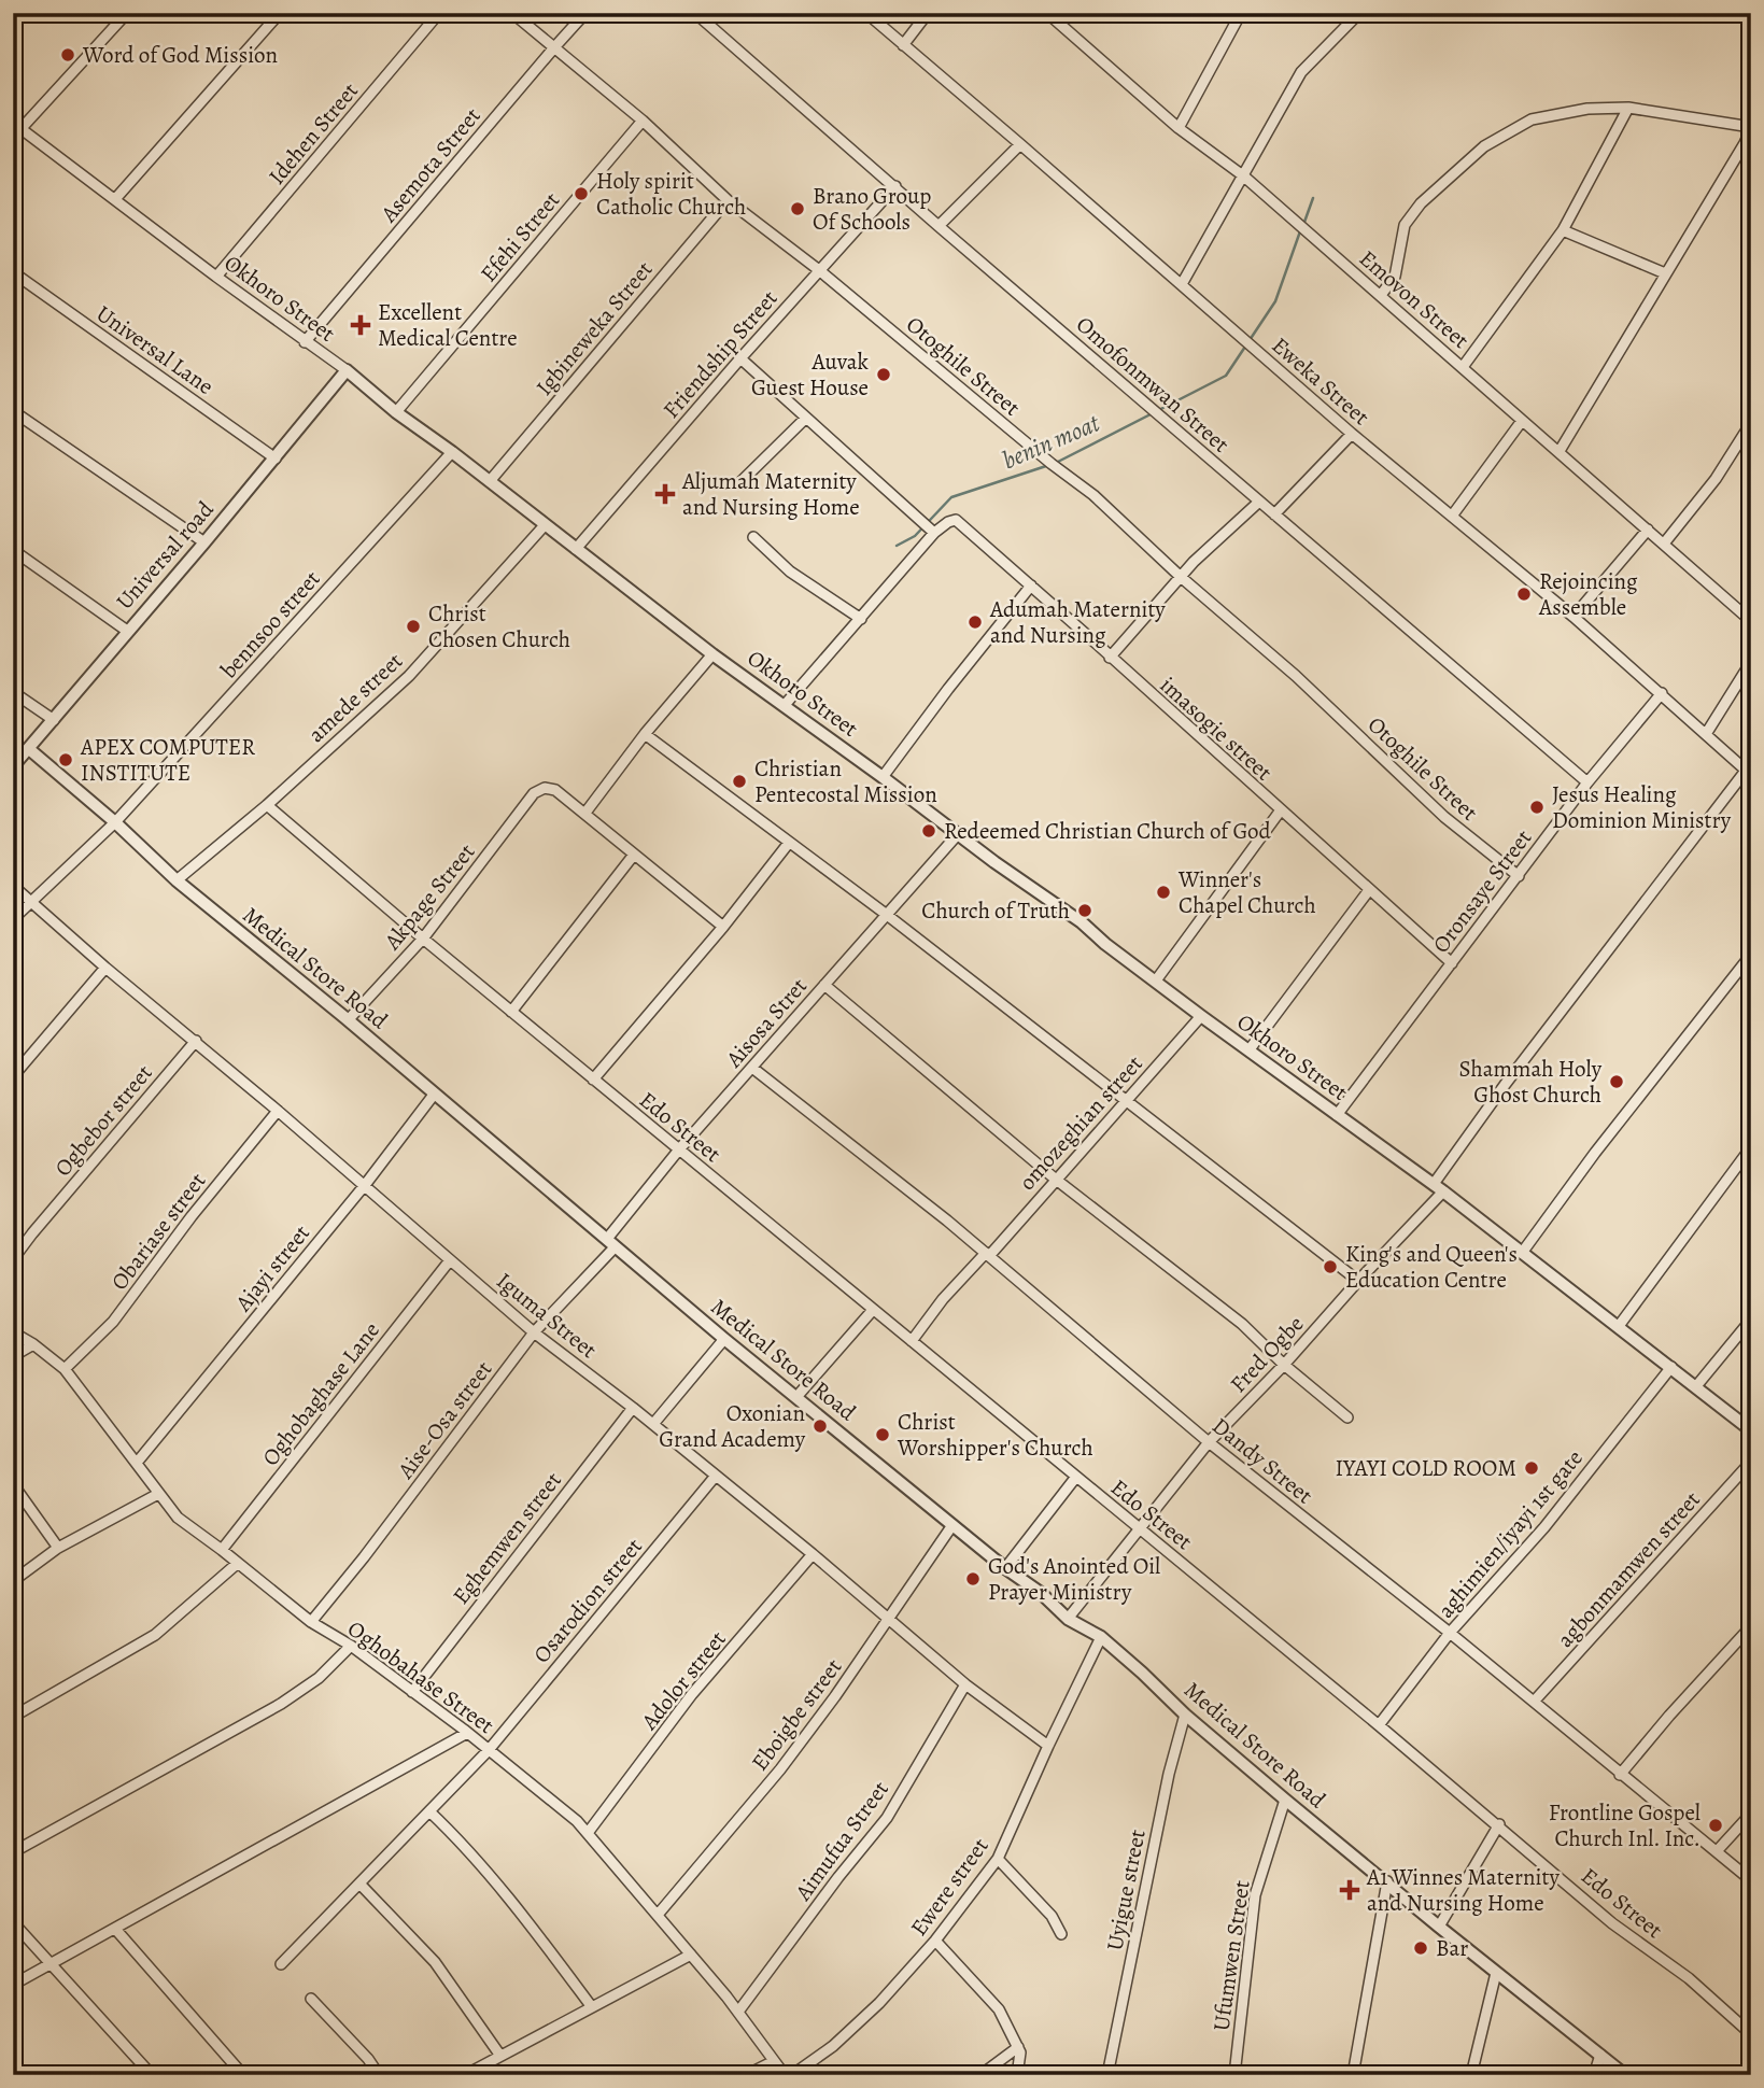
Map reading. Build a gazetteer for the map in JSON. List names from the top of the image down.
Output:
{
  "streets": {
    "street": [
      "Idehen Street",
      "Asemota Street",
      "Efehi Street",
      "Okhoro Street",
      "Emovon Street",
      "Igbineweka Street",
      "Universal Lane",
      "Friendship Street",
      "Otoghile Street",
      "Eweka Street",
      "Omofonmwan Street",
      "Universal road",
      "bennsoo street",
      "amede street",
      "imasogie street",
      "Oronsaye Street",
      "Akpage Street",
      "Medical Store Road",
      "Aisosa Stret",
      "Ogbebor street",
      "omozeghian street",
      "Edo Street",
      "Obariase street",
      "Ajayi street",
      "Iguma Street",
      "Fred Ogbe",
      "Oghobaghase Lane",
      "Aise-Osa street",
      "Dandy Street",
      "aghimien/iyayi 1st gate",
      "Eghemwen street",
      "agbonmamwen street",
      "Osarodion street",
      "Oghobahase Street",
      "Adolor street",
      "Eboigbe street",
      "Aimufua Street",
      "Ewere street",
      "Uyigue street",
      "Ufumwen Street"
    ]
  },
  "crossings": [
    ["Idehen Street", "Okhoro Street"],
    ["Asemota Street", "Okhoro Street"],
    ["Asemota Street", "Otoghile Street"],
    ["Efehi Street", "Okhoro Street"],
    ["Efehi Street", "Otoghile Street"],
    ["Okhoro Street", "Igbineweka Street"],
    ["Okhoro Street", "Friendship Street"],
    ["Okhoro Street", "Universal road"],
    ["Okhoro Street", "bennsoo street"],
    ["Okhoro Street", "amede street"],
    ["Okhoro Street", "Oronsaye Street"],
    ["Okhoro Street", "Aisosa Stret"],
    ["Okhoro Street", "omozeghian street"],
    ["Okhoro Street", "Fred Ogbe"],
    ["Okhoro Street", "aghimien/iyayi 1st gate"],
    ["Igbineweka Street", "Otoghile Street"],
    ["Universal Lane", "Universal road"],
    ["Friendship Street", "Otoghile Street"],
    ["Friendship Street", "Omofonmwan Street"],
    ["Otoghile Street", "Oronsaye Street"],
    ["Eweka Street", "Oronsaye Street"],
    ["Eweka Street", "Fred Ogbe"],
    ["Omofonmwan Street", "Oronsaye Street"],
    ["Universal road", "Medical Store Road"],
    ["bennsoo street", "Medical Store Road"],
    ["bennsoo street", "Iguma Street"],
    ["amede street", "Medical Store Road"],
    ["amede street", "Edo Street"],
    ["imasogie street", "Oronsaye Street"],
    ["Akpage Street", "Medical Store Road"],
    ["Akpage Street", "Edo Street"],
    ["Medical Store Road", "Aisosa Stret"],
    ["Medical Store Road", "Ajayi street"],
    ["Medical Store Road", "Fred Ogbe"],
    ["Medical Store Road", "Aise-Osa street"],
    ["Medical Store Road", "Eboigbe street"],
    ["Medical Store Road", "Ewere street"],
    ["Medical Store Road", "Uyigue street"],
    ["Medical Store Road", "Ufumwen Street"],
    ["Aisosa Stret", "Edo Street"],
    ["Aisosa Stret", "Aise-Osa street"],
    ["Aisosa Stret", "Dandy Street"],
    ["Ogbebor street", "Iguma Street"],
    ["omozeghian street", "Edo Street"],
    ["omozeghian street", "Dandy Street"],
    ["Edo Street", "Fred Ogbe"],
    ["Edo Street", "aghimien/iyayi 1st gate"],
    ["Obariase street", "Iguma Street"],
    ["Obariase street", "Oghobahase Street"],
    ["Ajayi street", "Iguma Street"],
    ["Ajayi street", "Oghobahase Street"],
    ["Iguma Street", "Oghobaghase Lane"],
    ["Iguma Street", "Aise-Osa street"],
    ["Iguma Street", "Eghemwen street"],
    ["Iguma Street", "Osarodion street"],
    ["Iguma Street", "Adolor street"],
    ["Iguma Street", "Eboigbe street"],
    ["Iguma Street", "Aimufua Street"],
    ["Iguma Street", "Ewere street"],
    ["Fred Ogbe", "Dandy Street"],
    ["Oghobaghase Lane", "Oghobahase Street"],
    ["Aise-Osa street", "Oghobahase Street"],
    ["Dandy Street", "aghimien/iyayi 1st gate"],
    ["Dandy Street", "agbonmamwen street"],
    ["Eghemwen street", "Oghobahase Street"],
    ["Osarodion street", "Oghobahase Street"],
    ["Oghobahase Street", "Adolor street"],
    ["Oghobahase Street", "Eboigbe street"],
    ["Oghobahase Street", "Aimufua Street"]
  ],
  "water": ["benin moat"],
  "places": {
    "other": [
      "Word of God Mission",
      "Holy spirit Catholic Church",
      "Brano Group Of Schools",
      "Auvak Guest House",
      "Rejoincing Assemble",
      "Adumah Maternity and Nursing",
      "Christ Chosen Church",
      "APEX COMPUTER INSTITUTE",
      "Christian Pentecostal Mission",
      "Jesus Healing Dominion Ministry",
      "Redeemed Christian Church of God",
      "Winner's Chapel Church",
      "Church of Truth",
      "Shammah Holy Ghost Church",
      "King's and Queen's Education Centre",
      "Oxonian Grand Academy",
      "Christ Worshipper's Church",
      "IYAYI COLD ROOM",
      "God's Anointed Oil Prayer Ministry",
      "Frontline Gospel Church Inl. Inc.",
      "Bar"
    ],
    "health": ["Excellent Medical Centre", "Aljumah Maternity and Nursing Home", "A1 Winnes Maternity and Nursing Home"]
  }
}
